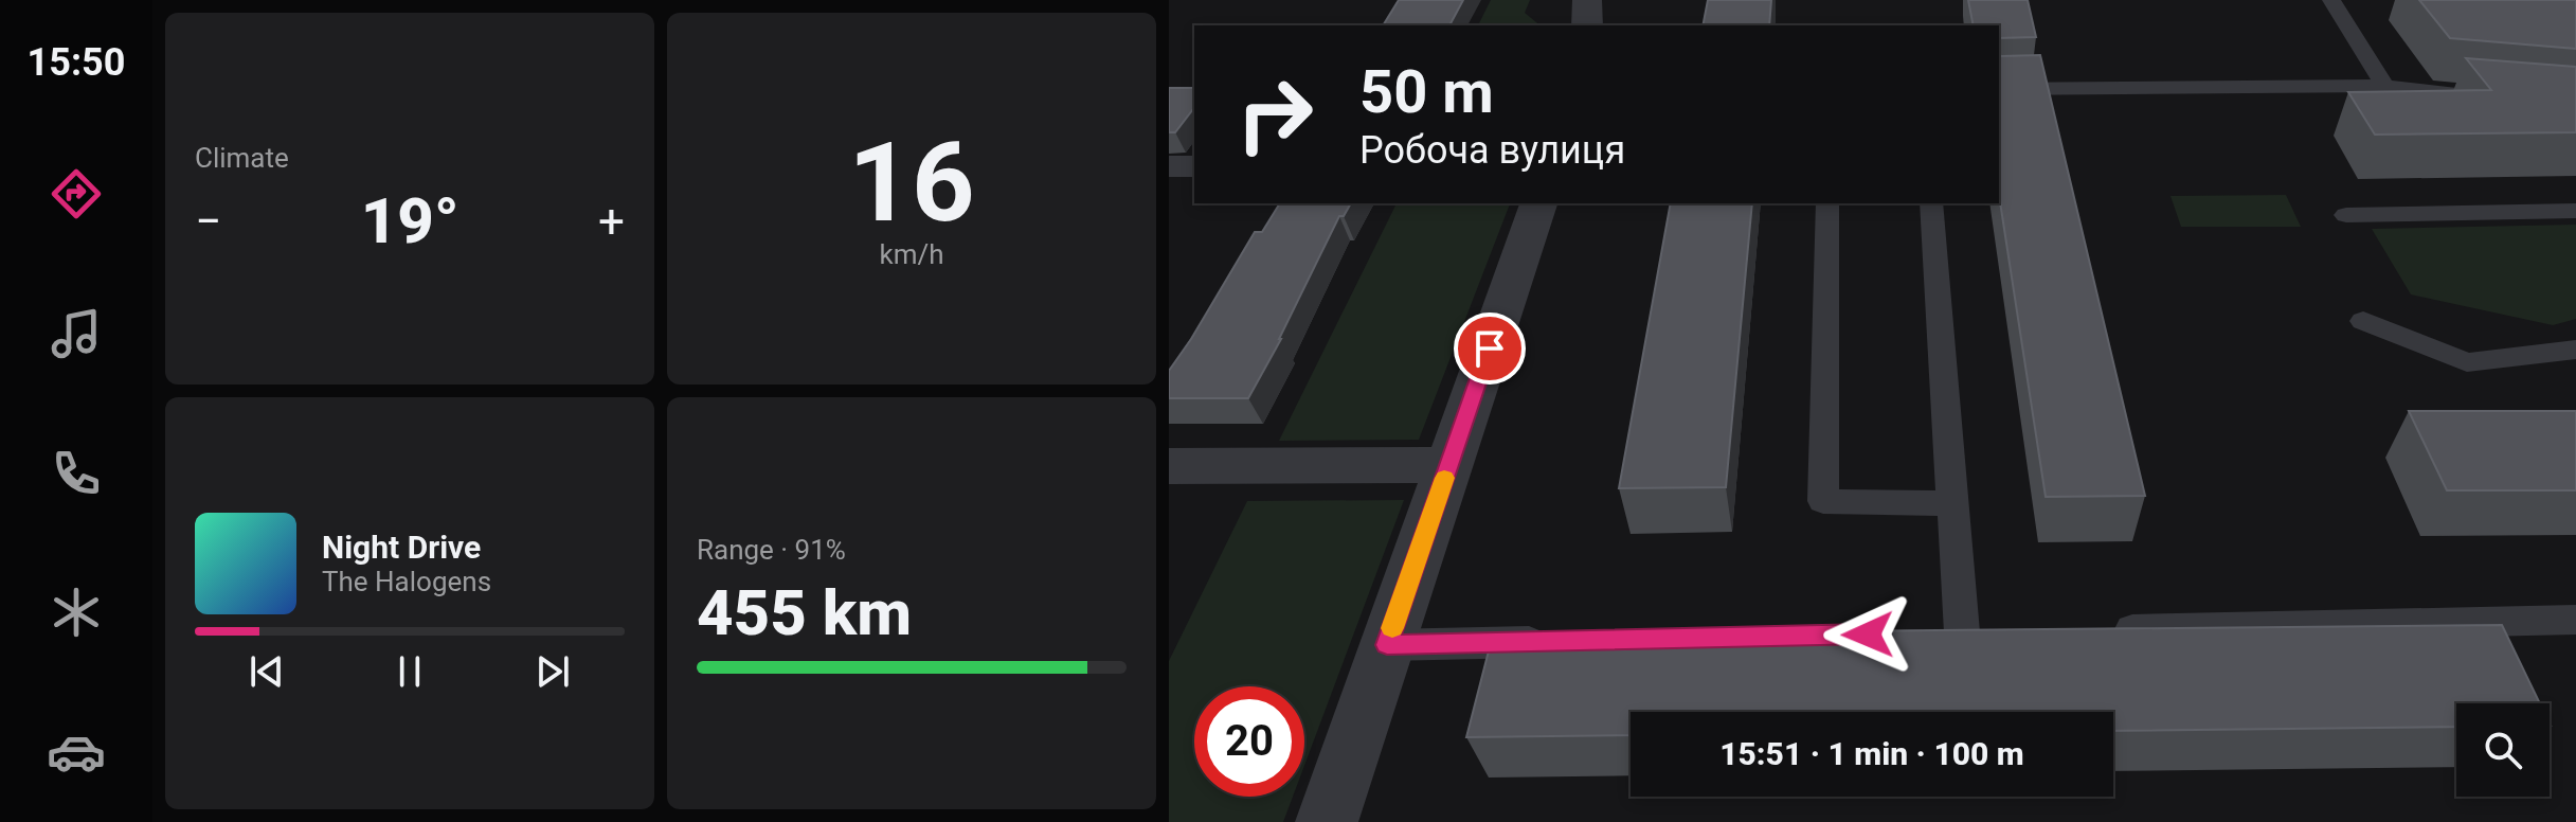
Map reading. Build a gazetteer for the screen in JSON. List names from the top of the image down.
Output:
{
  "page": {
    "tabs": "15:50",
    "tile": [
      "Climate",
      ["16", "km/h"],
      ["Range · 91%", "455 km"]
    ],
    "turn": ["50 m", "Робоча вулиця"],
    "heat": ["−", "19°", "+"],
    "song": ["Night Drive", "The Halogens"],
    "limit": "20",
    "trip": "15:51 · 1 min · 100 m"
  }
}
